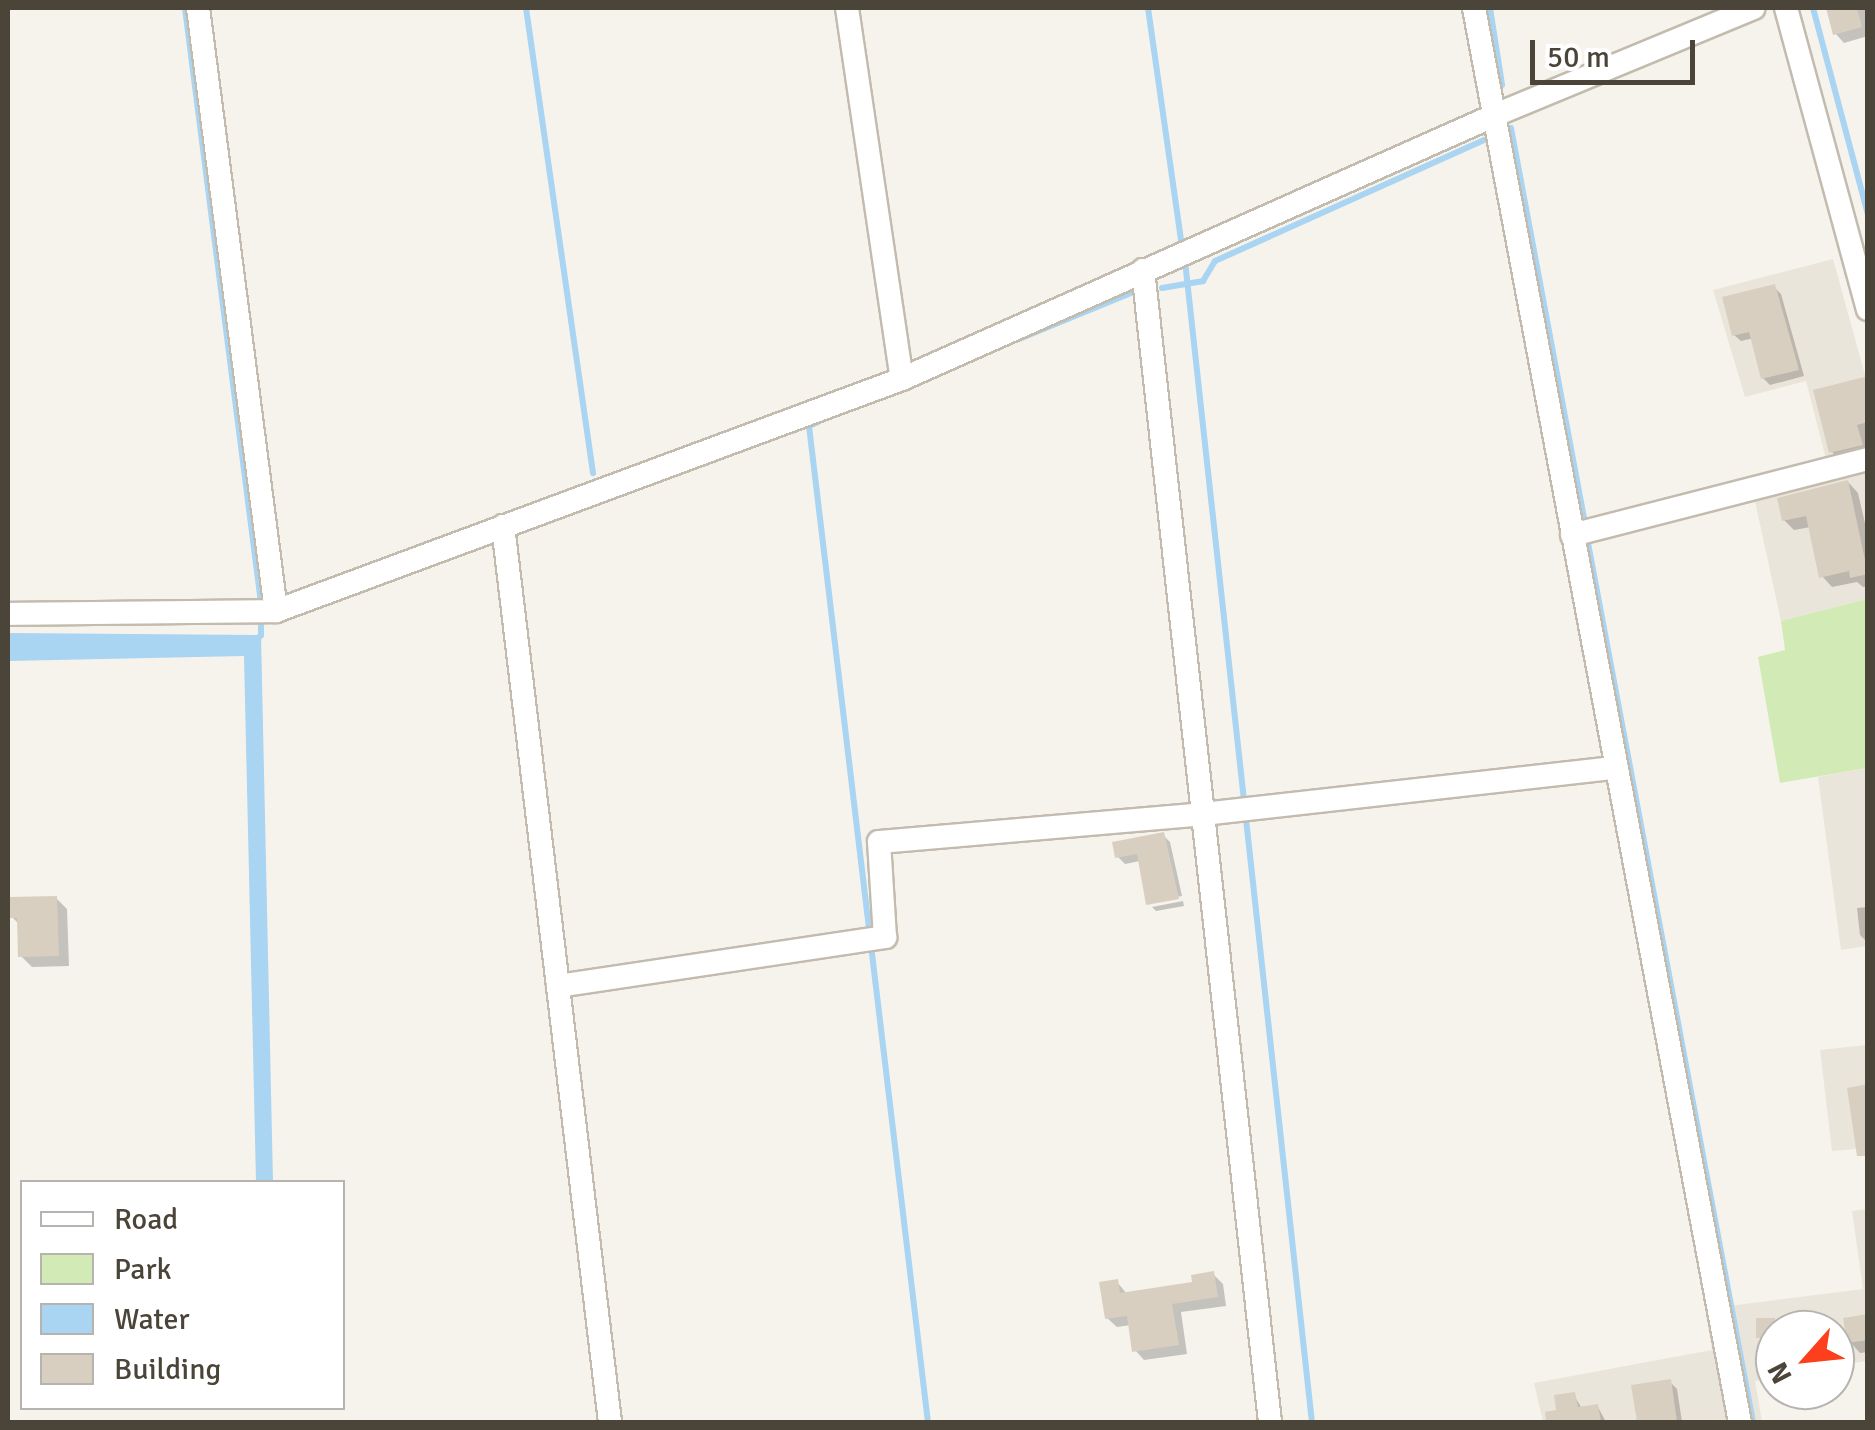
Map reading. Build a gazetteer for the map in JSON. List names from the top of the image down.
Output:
{
  "legend": [
    "Road",
    "Park",
    "Water",
    "Building"
  ],
  "scale_bar": "50 m",
  "north": "bottom left"
}
